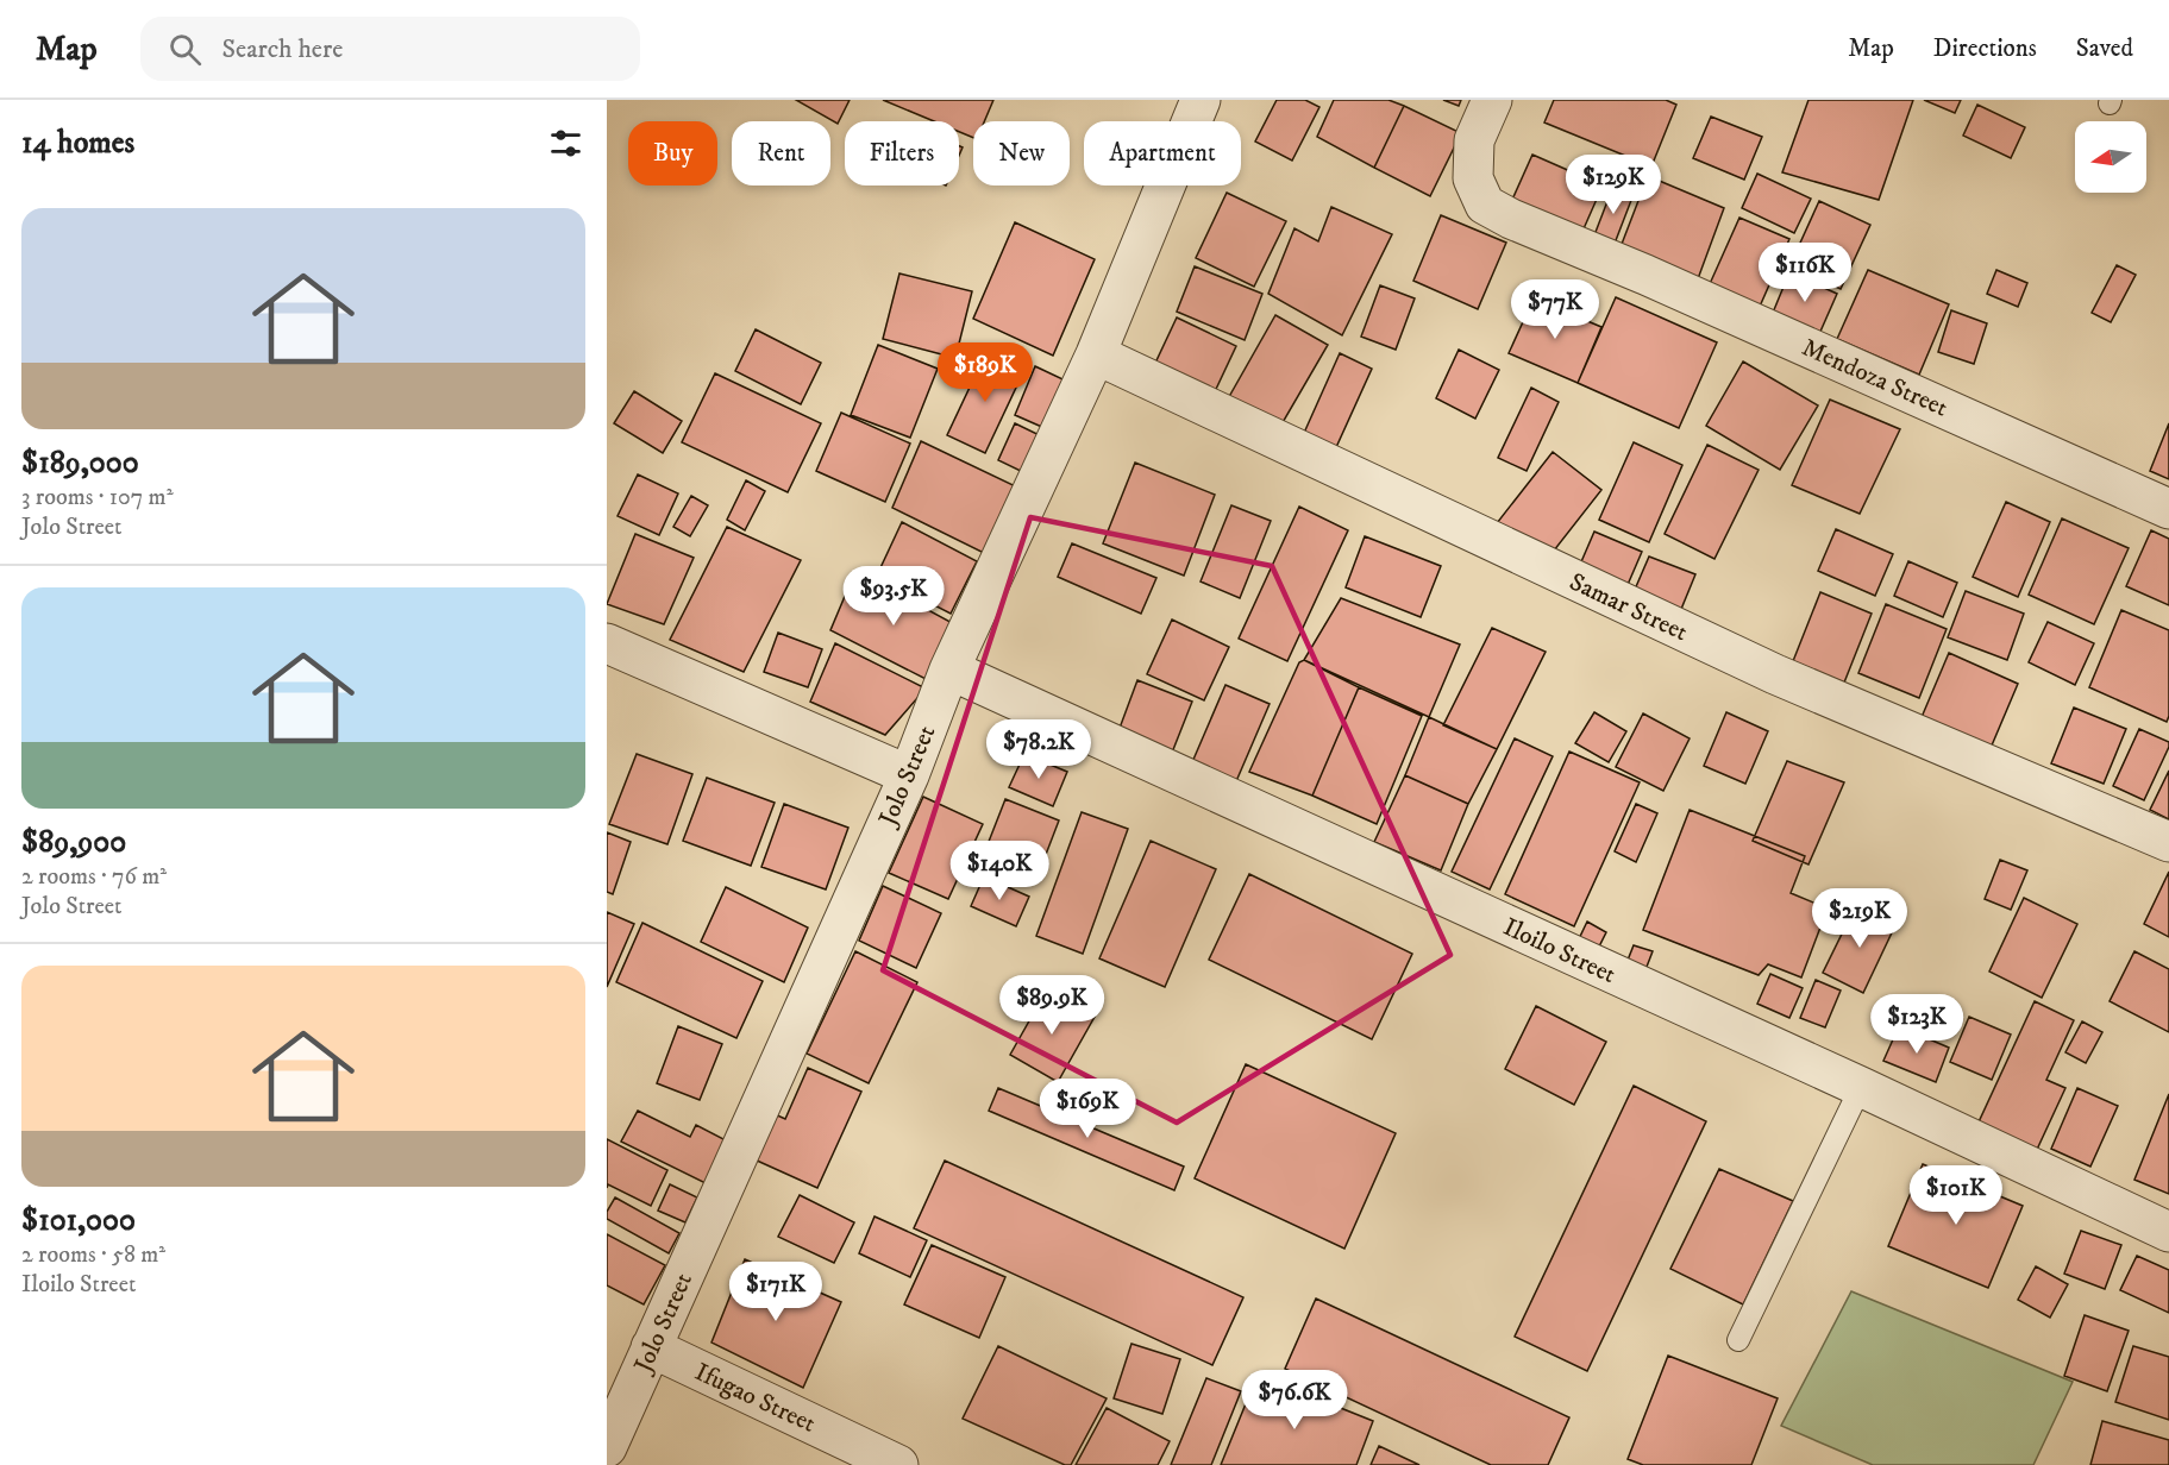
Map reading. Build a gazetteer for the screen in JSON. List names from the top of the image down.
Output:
{
  "streets": {
    "street": [
      "Mendoza Street",
      "Samar Street",
      "Jolo Street",
      "Iloilo Street",
      "Ifugao Street"
    ]
  },
  "crossings": [
    ["Samar Street", "Jolo Street"],
    ["Jolo Street", "Iloilo Street"],
    ["Jolo Street", "Ifugao Street"]
  ],
  "north": "left",
  "page": {
    "header": "Map",
    "search": "Search here",
    "nav": ["Map", "Directions", "Saved"],
    "heading": "14 homes",
    "chip": [
      "Buy",
      "Rent",
      "Filters",
      "New",
      "Apartment"
    ],
    "price": [
      "$129K",
      "$116K",
      "$77K",
      "$189K",
      "$93.5K",
      "$78.2K",
      "$140K",
      "$219K",
      "$89.9K",
      "$123K",
      "$169K",
      "$101K",
      "$171K",
      "$76.6K"
    ],
    "list": [
      {
        "name": "$189,000",
        "note": "3 rooms · 107 m² · Jolo Street"
      },
      {
        "name": "$89,900",
        "note": "2 rooms · 76 m² · Jolo Street"
      },
      {
        "name": "$101,000",
        "note": "2 rooms · 58 m² · Iloilo Street"
      }
    ]
  }
}
